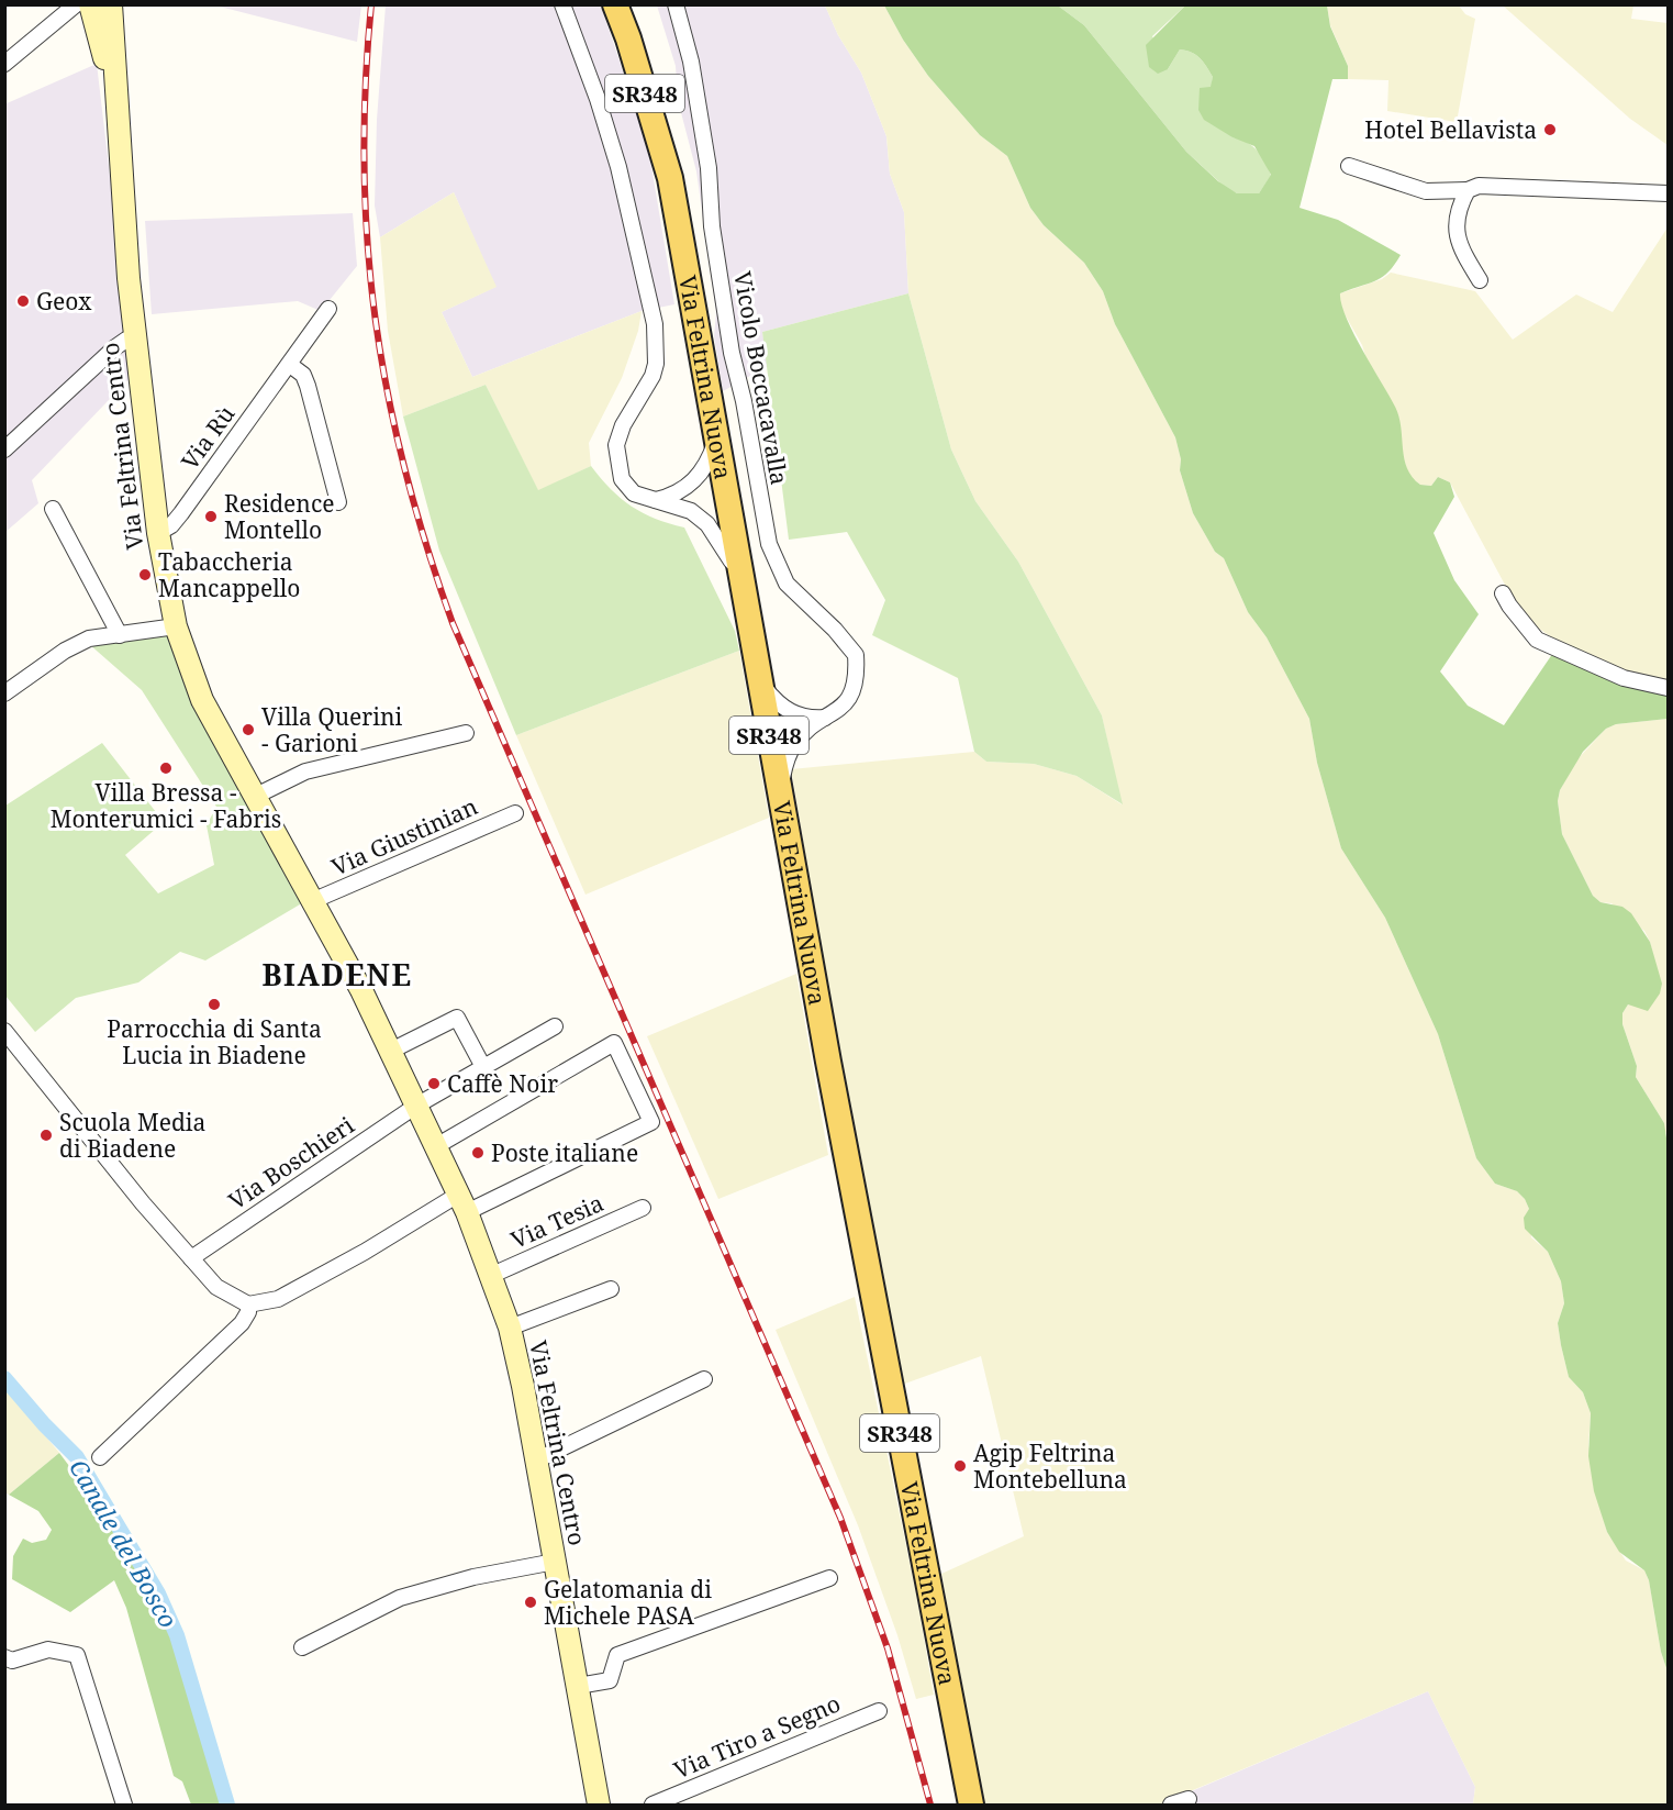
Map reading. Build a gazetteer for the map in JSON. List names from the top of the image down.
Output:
{
  "streets": {
    "main road": ["SR348", "Via Feltrina Nuova", "Via Feltrina Centro"],
    "street": [
      "Vicolo Boccacavalla",
      "Via Rù",
      "Via Giustinian",
      "Via Boschieri",
      "Via Tesia",
      "Via Tiro a Segno"
    ]
  },
  "crossings": [
    ["Via Feltrina Nuova", "Vicolo Boccacavalla"],
    ["Via Rù", "Via Feltrina Centro"],
    ["Via Feltrina Centro", "Via Giustinian"],
    ["Via Feltrina Centro", "Via Boschieri"],
    ["Via Feltrina Centro", "Via Tesia"]
  ],
  "districts": ["BIADENE"],
  "water": ["Canale del Bosco"],
  "places": [
    "Hotel Bellavista",
    "Geox",
    "Residence Montello",
    "Tabaccheria Mancappello",
    "Villa Querini - Garioni",
    "Villa Bressa - Monterumici - Fabris",
    "Parrocchia di Santa Lucia in Biadene",
    "Caffè Noir",
    "Scuola Media di Biadene",
    "Poste italiane",
    "Agip Feltrina Montebelluna",
    "Gelatomania di Michele PASA"
  ]
}
